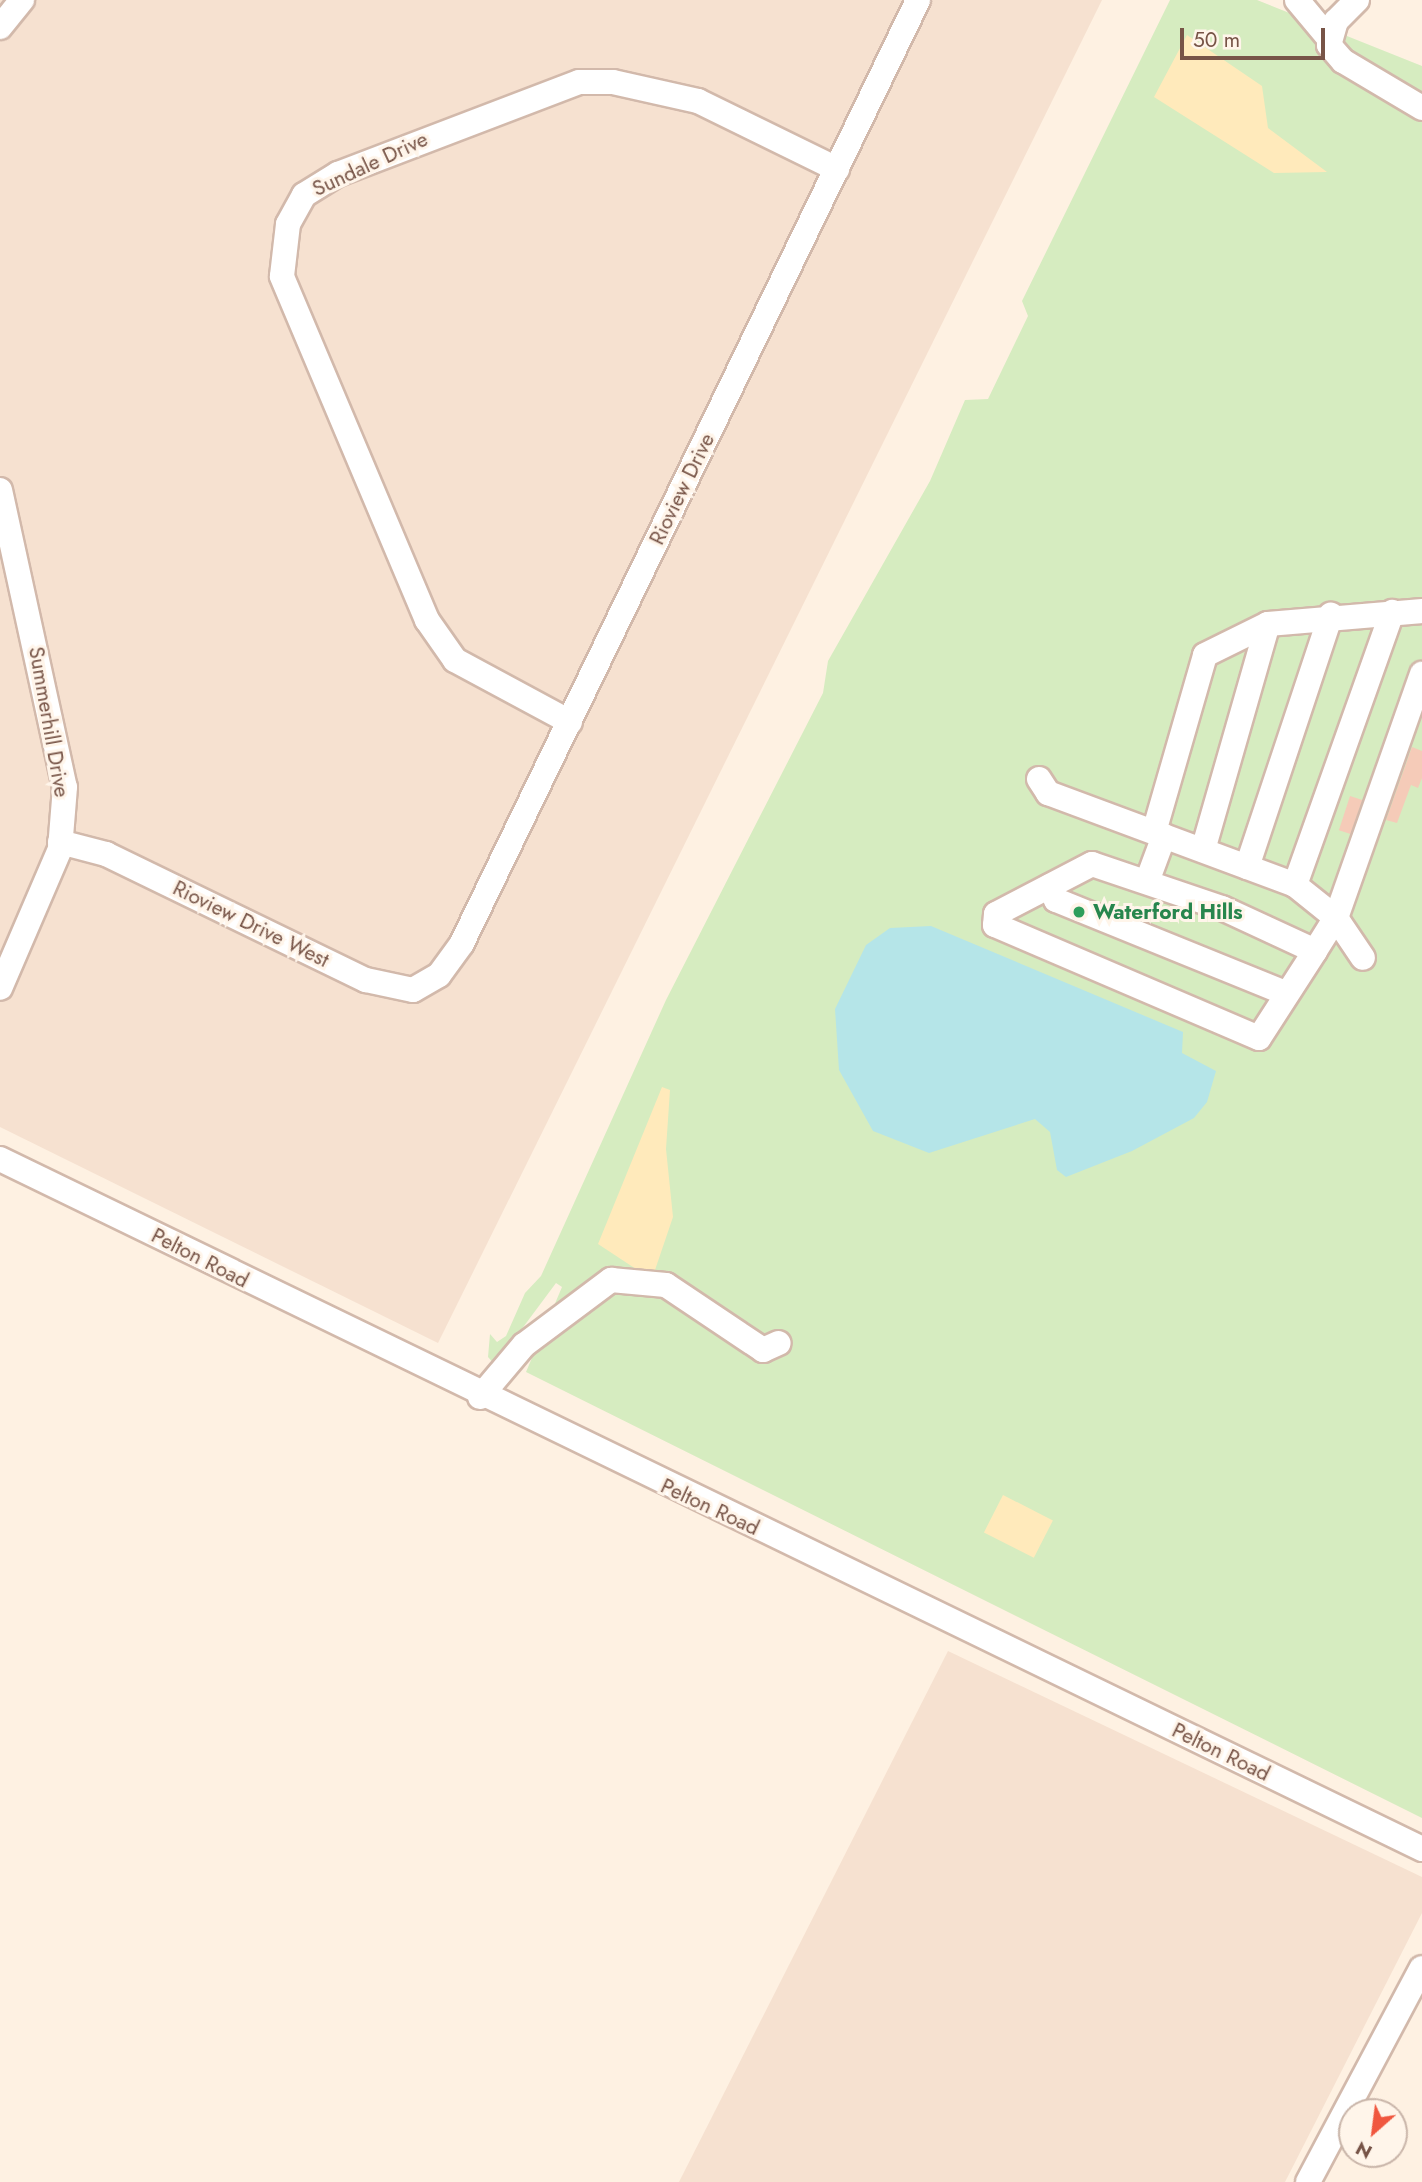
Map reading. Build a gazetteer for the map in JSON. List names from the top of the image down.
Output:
{
  "streets": {
    "street": [
      "Sundale Drive",
      "Rioview Drive",
      "Summerhill Drive",
      "Rioview Drive West",
      "Pelton Road"
    ]
  },
  "crossings": [
    ["Sundale Drive", "Rioview Drive"],
    ["Rioview Drive", "Rioview Drive West"],
    ["Summerhill Drive", "Rioview Drive West"]
  ],
  "places": ["Waterford Hills"],
  "scale_bar": "50 m",
  "north": "bottom left"
}
